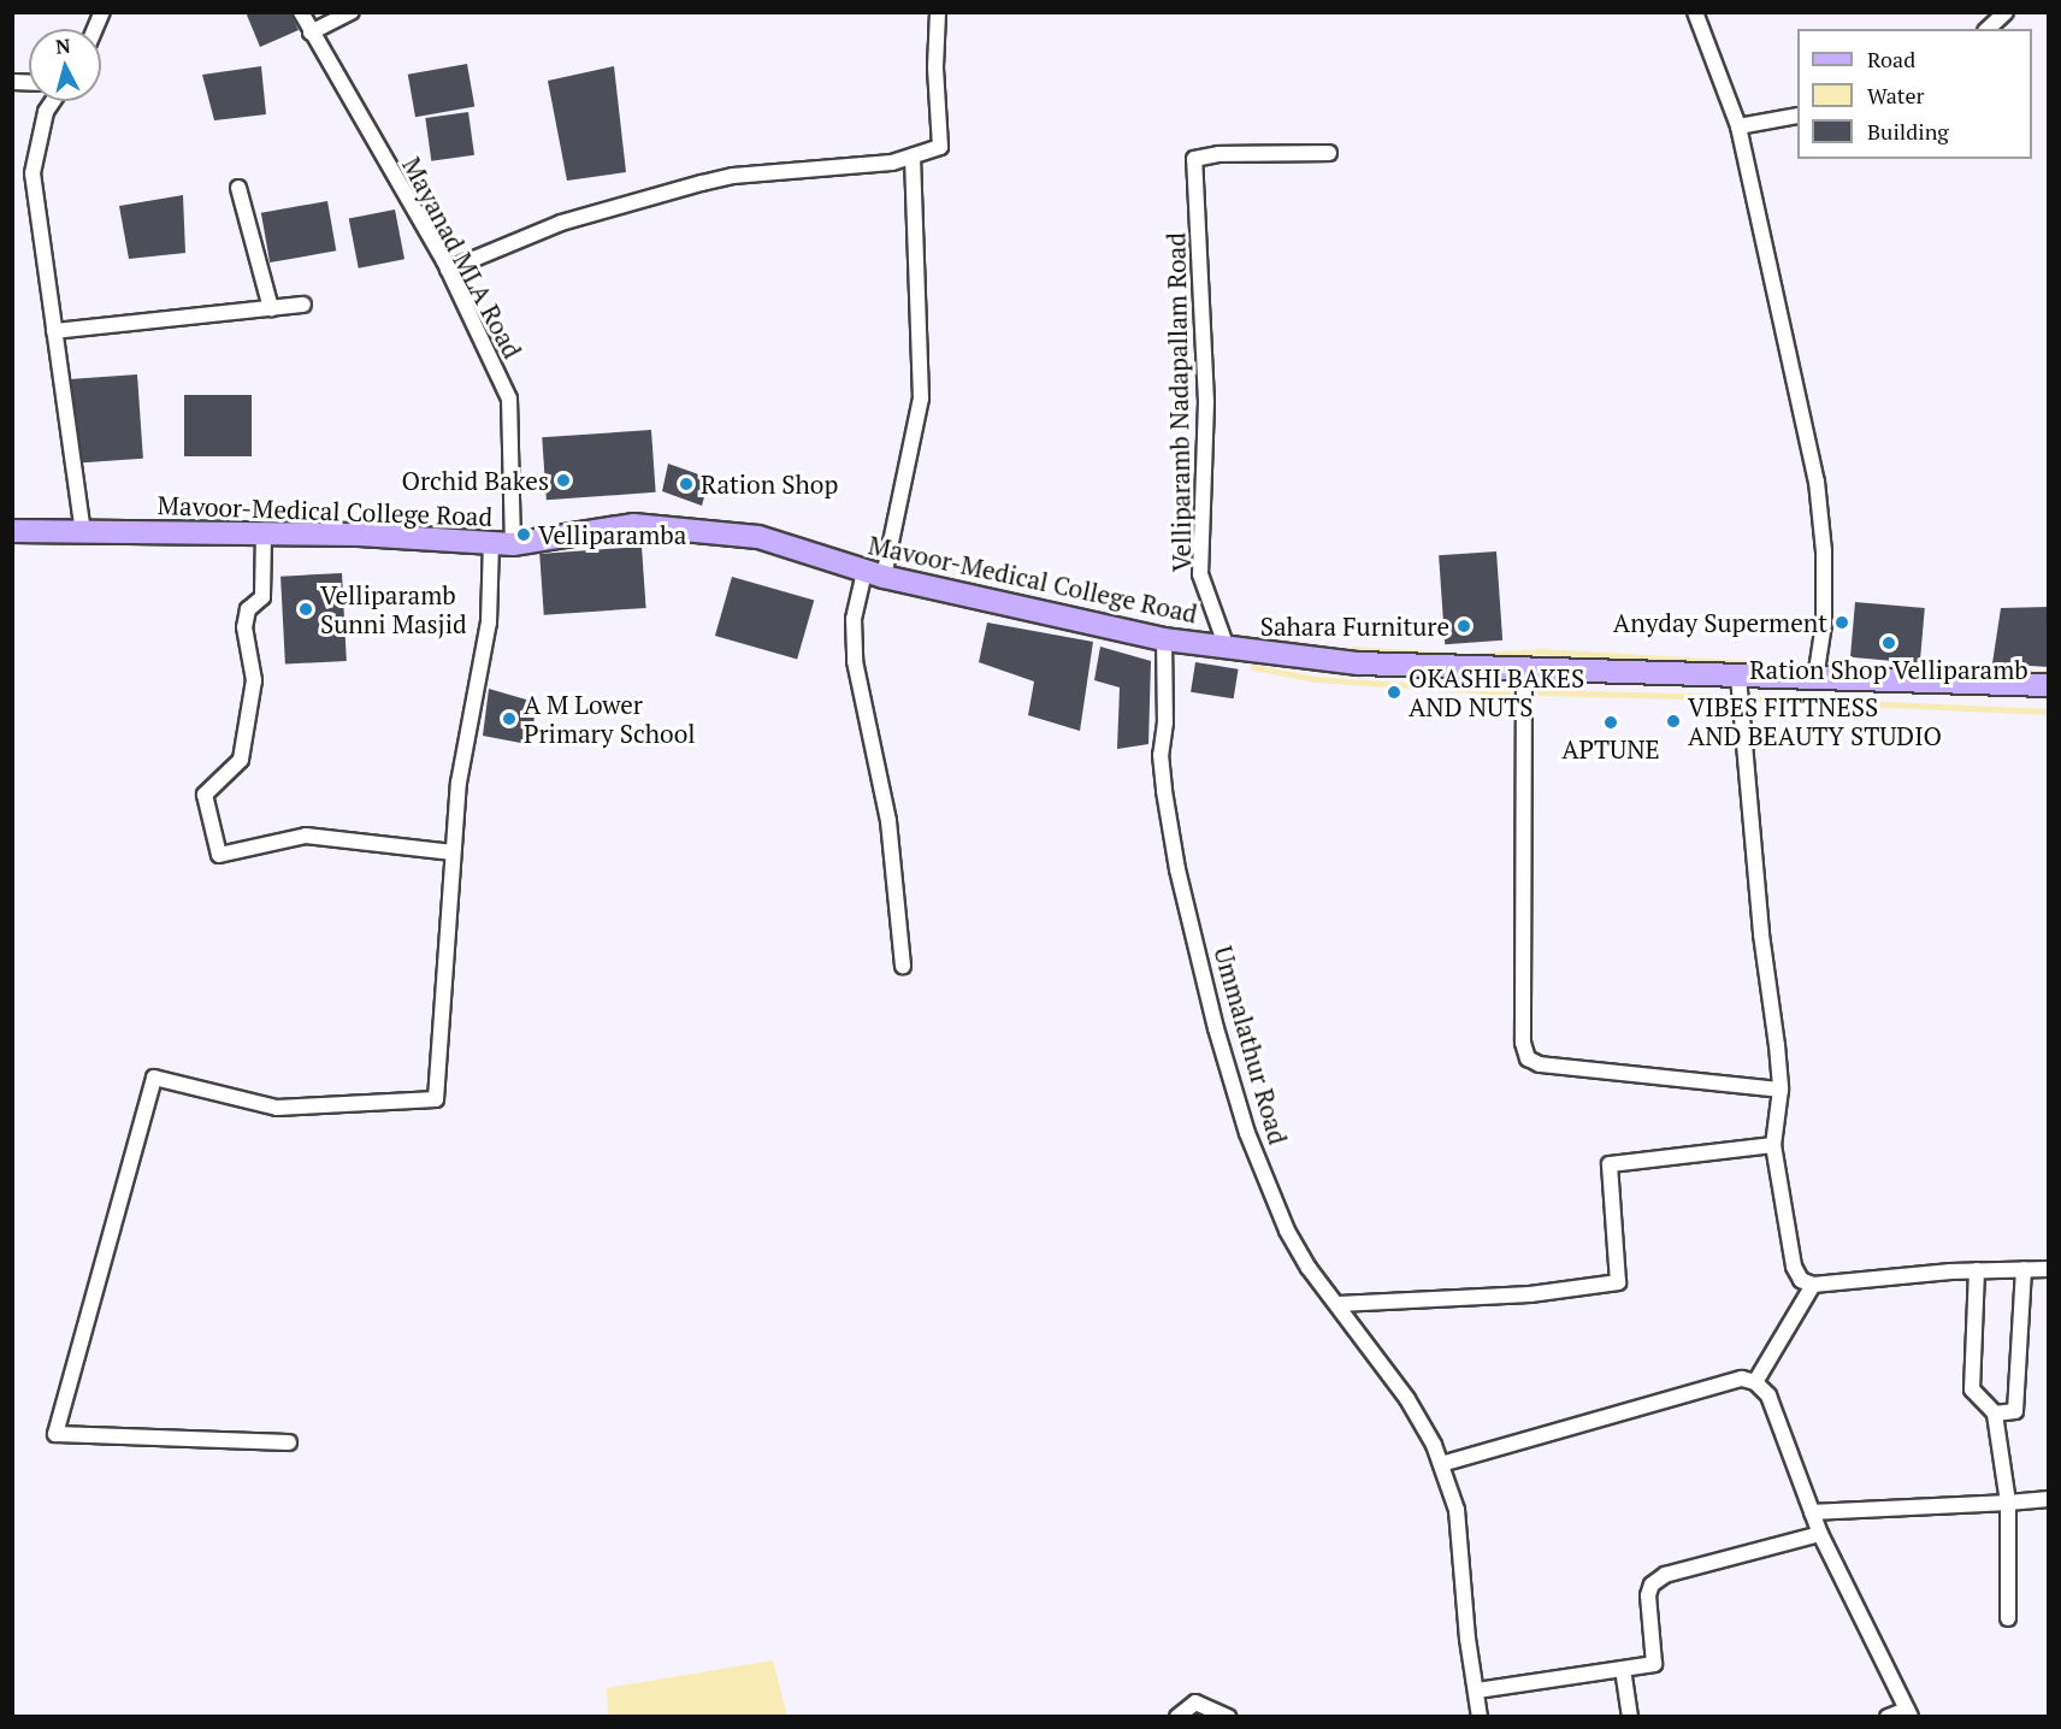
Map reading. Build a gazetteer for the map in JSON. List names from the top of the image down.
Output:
{
  "streets": {
    "main road": ["Mavoor-Medical College Road"],
    "street": ["Mayanad MLA Road", "Velliparamb Nadapallam Road", "Ummalathur Road"]
  },
  "crossings": [
    ["Mayanad MLA Road", "Mavoor-Medical College Road"],
    ["Velliparamb Nadapallam Road", "Mavoor-Medical College Road"],
    ["Mavoor-Medical College Road", "Ummalathur Road"]
  ],
  "places": [
    "Orchid Bakes",
    "Ration Shop",
    "Velliparamba",
    "Velliparamb Sunni Masjid",
    "Anyday Superment",
    "Sahara Furniture",
    "Ration Shop Velliparamb",
    "OKASHI BAKES AND NUTS",
    "A M Lower Primary School",
    "VIBES FITTNESS AND BEAUTY STUDIO",
    "APTUNE"
  ],
  "legend": ["Road", "Water", "Building"],
  "north": "top"
}
